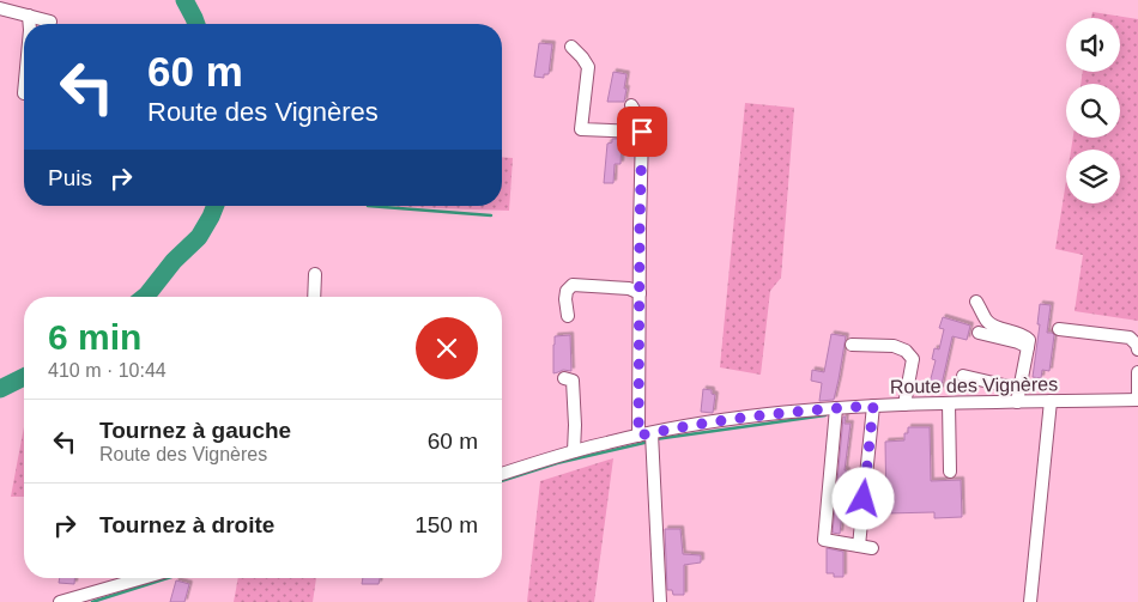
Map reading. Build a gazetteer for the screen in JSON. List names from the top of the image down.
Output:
{
  "streets": {
    "street": ["Route des Vignères"]
  },
  "page": {
    "turn": ["60 m", "Route des Vignères"],
    "then": "Puis",
    "heading": ["6 min", "410 m · 10:44"],
    "list": [
      {
        "name": "Tournez à gauche",
        "note": "Route des Vignères",
        "value": "60 m"
      },
      {
        "name": "Tournez à droite",
        "value": "150 m"
      }
    ]
  }
}
